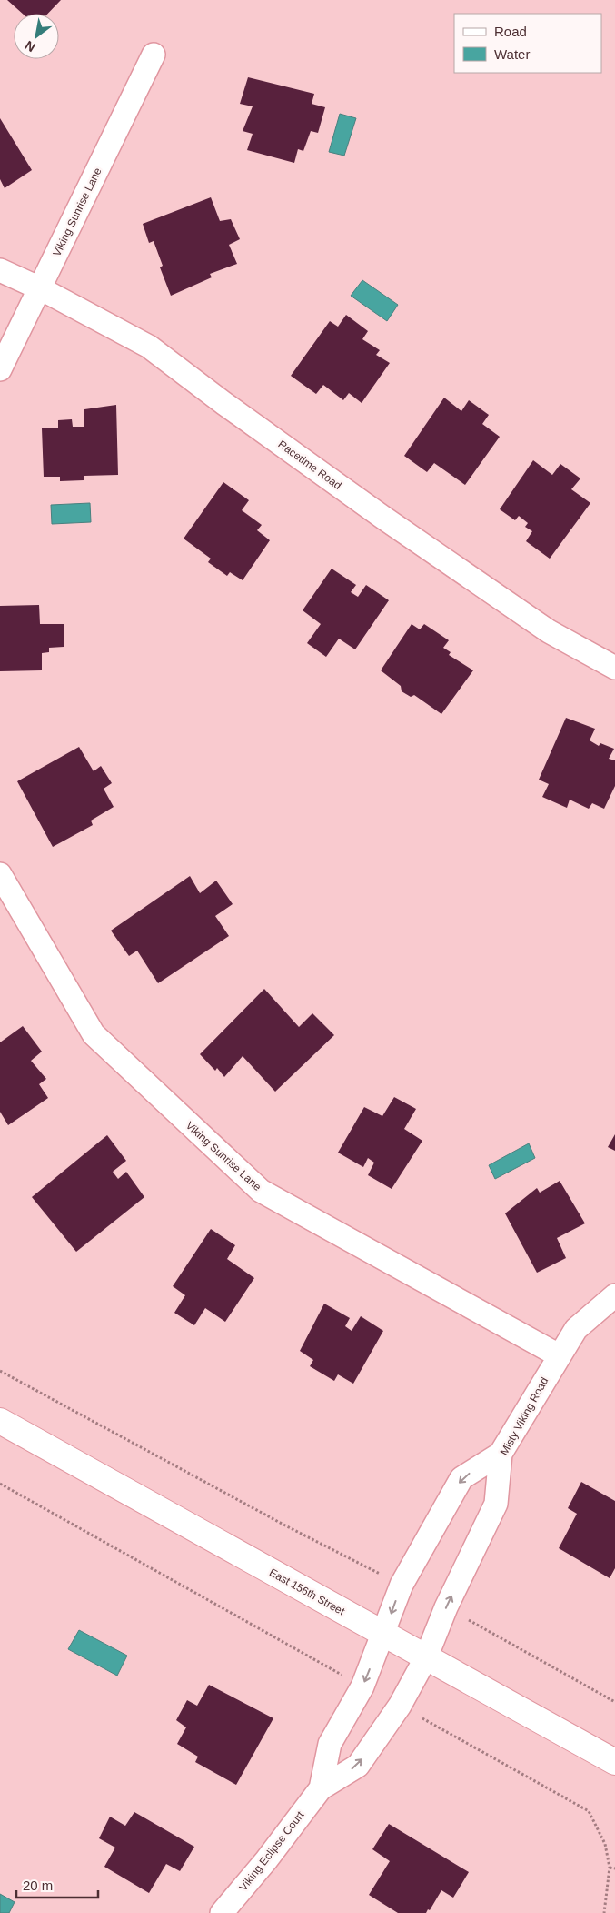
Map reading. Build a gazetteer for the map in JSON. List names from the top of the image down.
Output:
{
  "streets": {
    "street": [
      "Viking Sunrise Lane",
      "Racetime Road",
      "Misty Viking Road",
      "East 156th Street",
      "Viking Eclipse Court"
    ]
  },
  "crossings": [
    ["Viking Sunrise Lane", "Racetime Road"],
    ["Viking Sunrise Lane", "Misty Viking Road"],
    ["Misty Viking Road", "East 156th Street"],
    ["Misty Viking Road", "Viking Eclipse Court"],
    ["East 156th Street", "Viking Eclipse Court"]
  ],
  "one_way": ["Misty Viking Road"],
  "legend": ["Road", "Water"],
  "scale_bar": "20 m",
  "north": "bottom left"
}
